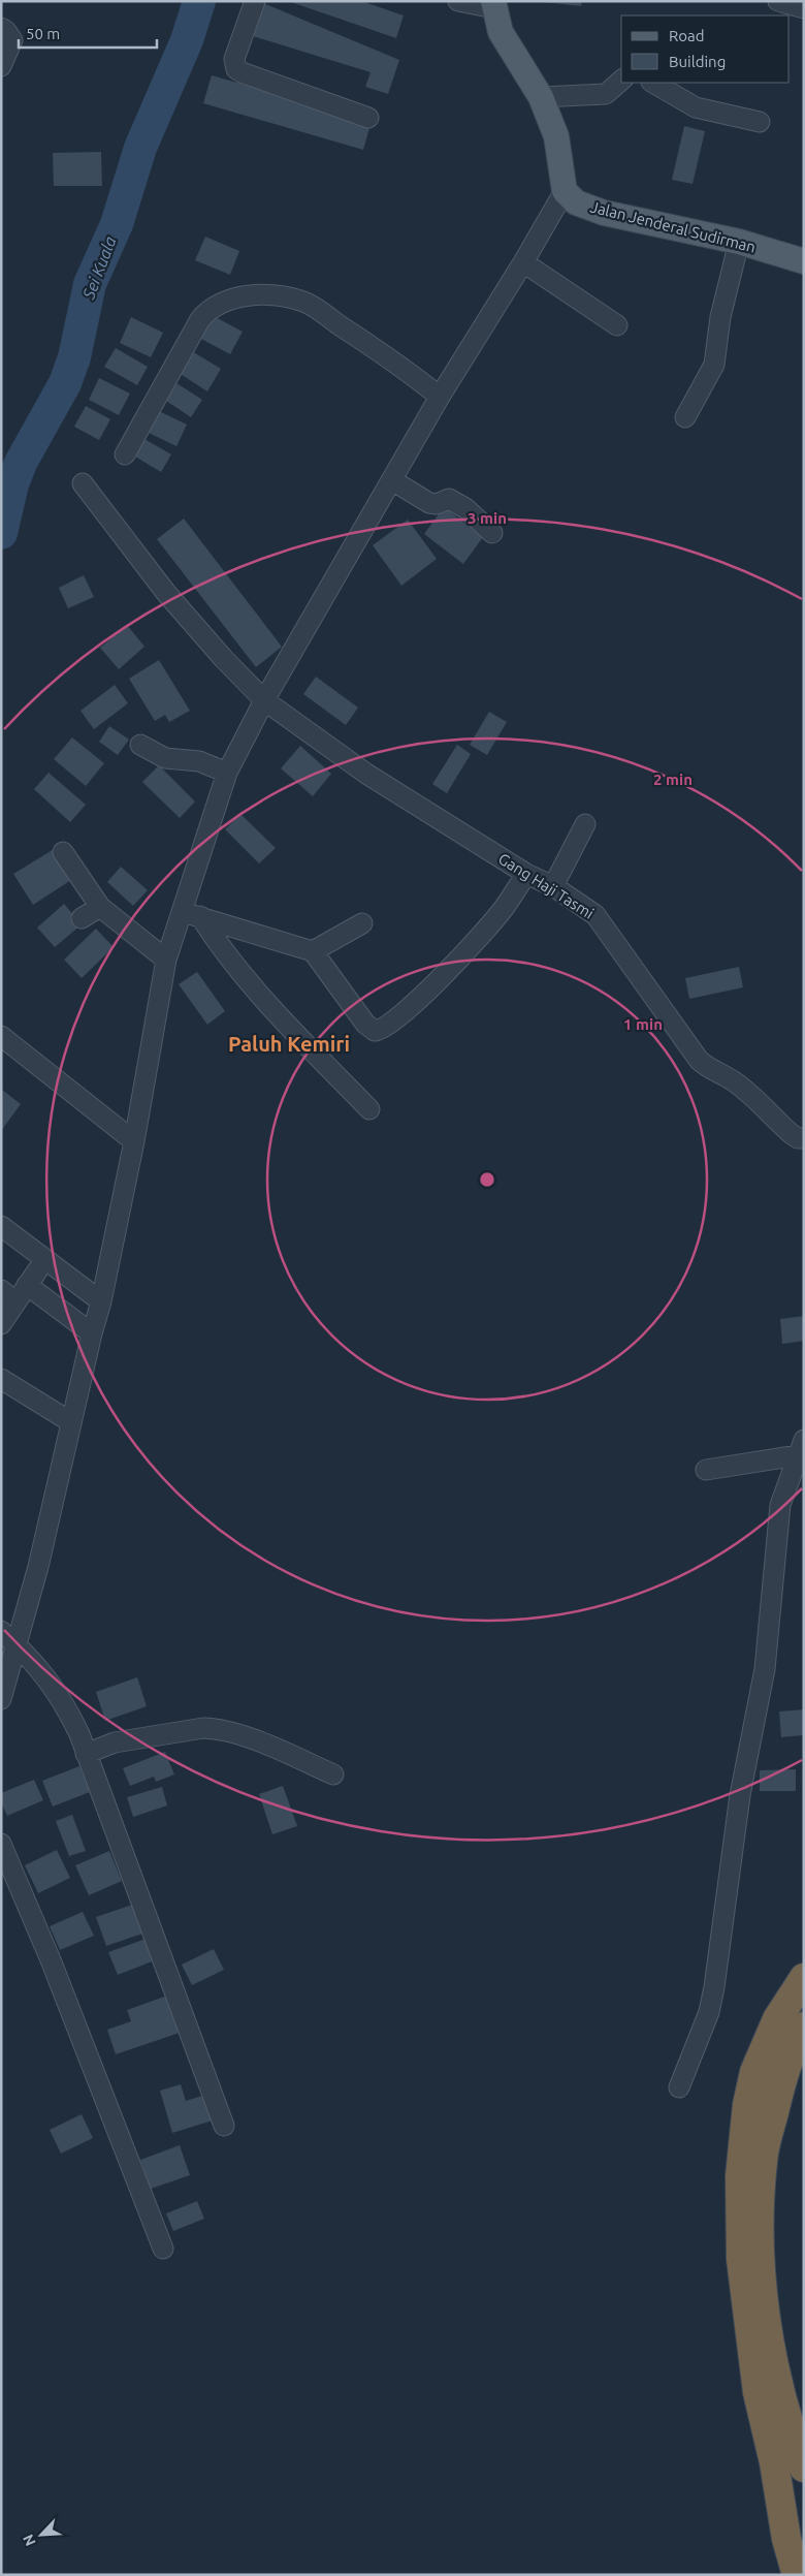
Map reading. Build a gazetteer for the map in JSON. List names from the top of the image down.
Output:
{
  "streets": {
    "main road": ["Jalan Jenderal Sudirman"],
    "street": ["Gang Haji Tasmi"]
  },
  "districts": ["Paluh Kemiri"],
  "water": ["Sei Kuala"],
  "legend": ["Road", "Building"],
  "scale_bar": "50 m",
  "north": "bottom left",
  "rings": ["3 min", "2 min", "1 min"]
}
